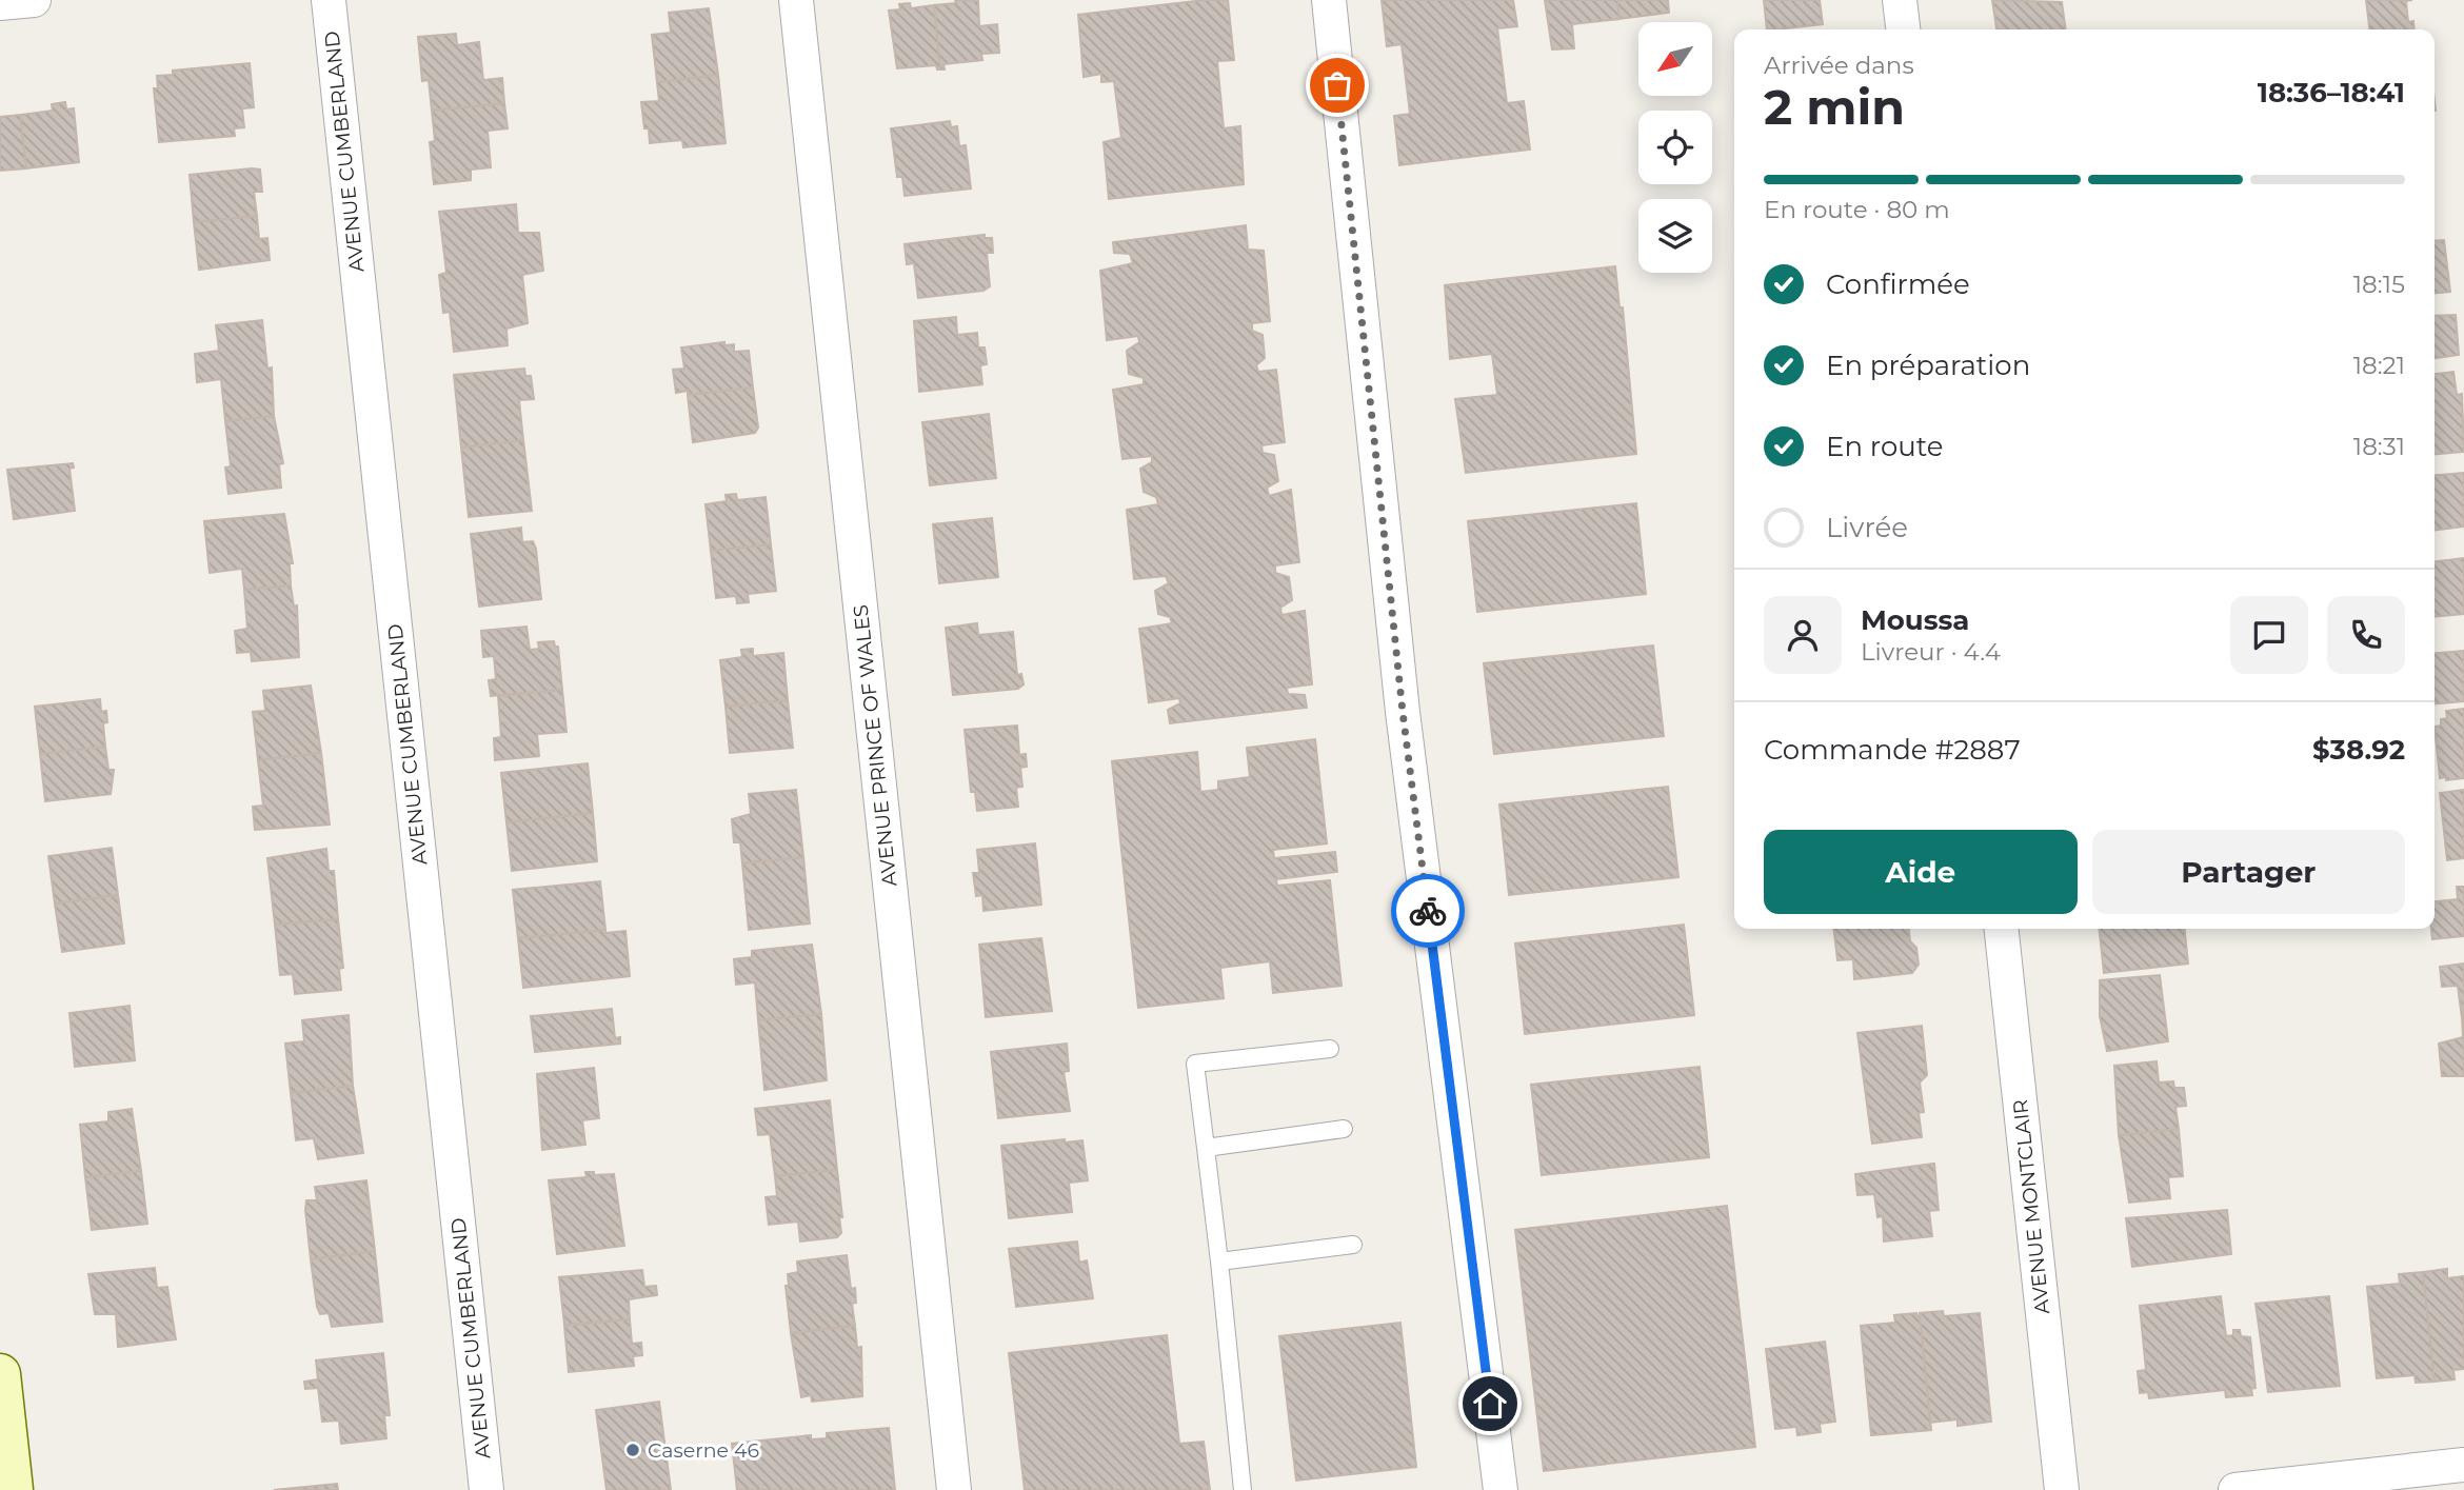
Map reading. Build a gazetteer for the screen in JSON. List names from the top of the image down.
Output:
{
  "streets": {
    "street": ["AVENUE CUMBERLAND", "AVENUE PRINCE OF WALES", "AVENUE MONTCLAIR"]
  },
  "places": ["Caserne 46"],
  "north": "bottom left",
  "page": {
    "heading": ["2 min", "Arrivée dans", "18:36–18:41"],
    "panel": [
      "Moussa",
      "Livreur · 4.4",
      "Commande #2887",
      "$38.92"
    ],
    "bar": "En route · 80 m",
    "list": [
      ["Confirmée", "18:15"],
      ["En préparation", "18:21"],
      ["En route", "18:31"],
      "Livrée"
    ],
    "buttons": ["Aide", "Partager"]
  }
}
